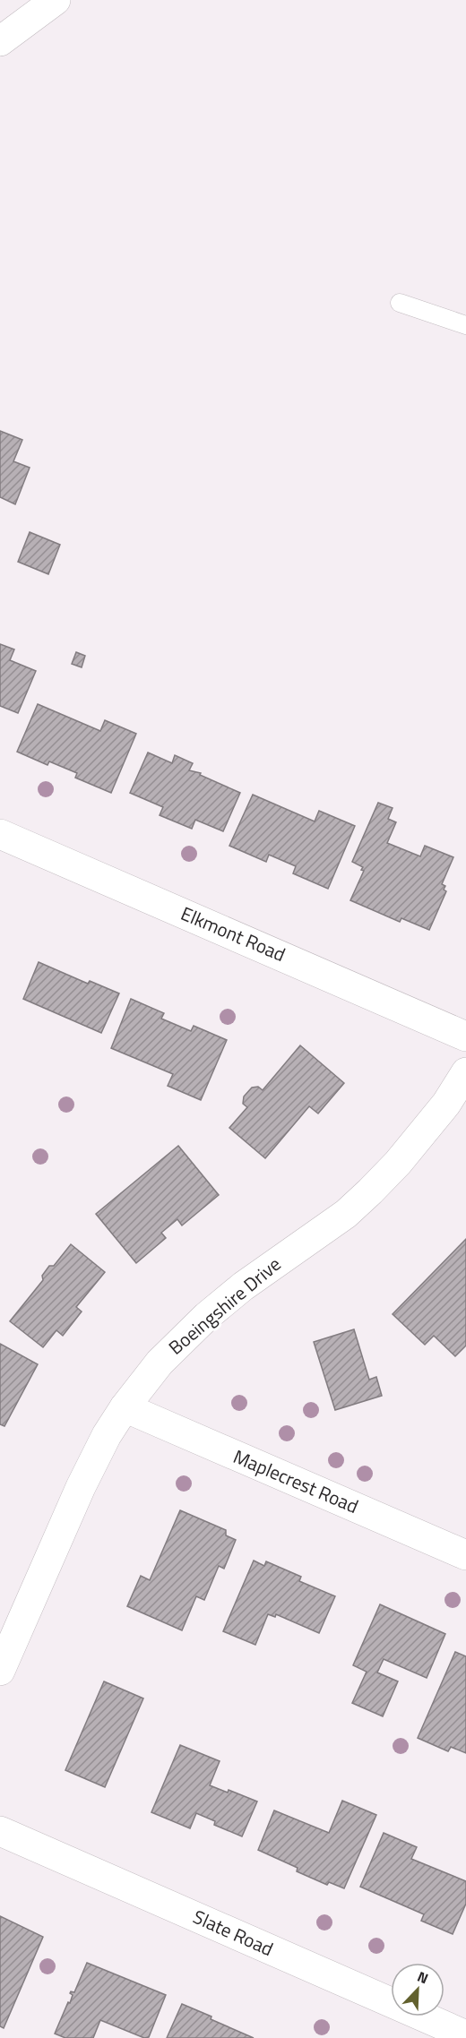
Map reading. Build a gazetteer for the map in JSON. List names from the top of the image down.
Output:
{
  "streets": {
    "street": [
      "Elkmont Road",
      "Boeingshire Drive",
      "Maplecrest Road",
      "Slate Road"
    ]
  },
  "crossings": [
    ["Boeingshire Drive", "Maplecrest Road"]
  ],
  "north": "top right"
}
